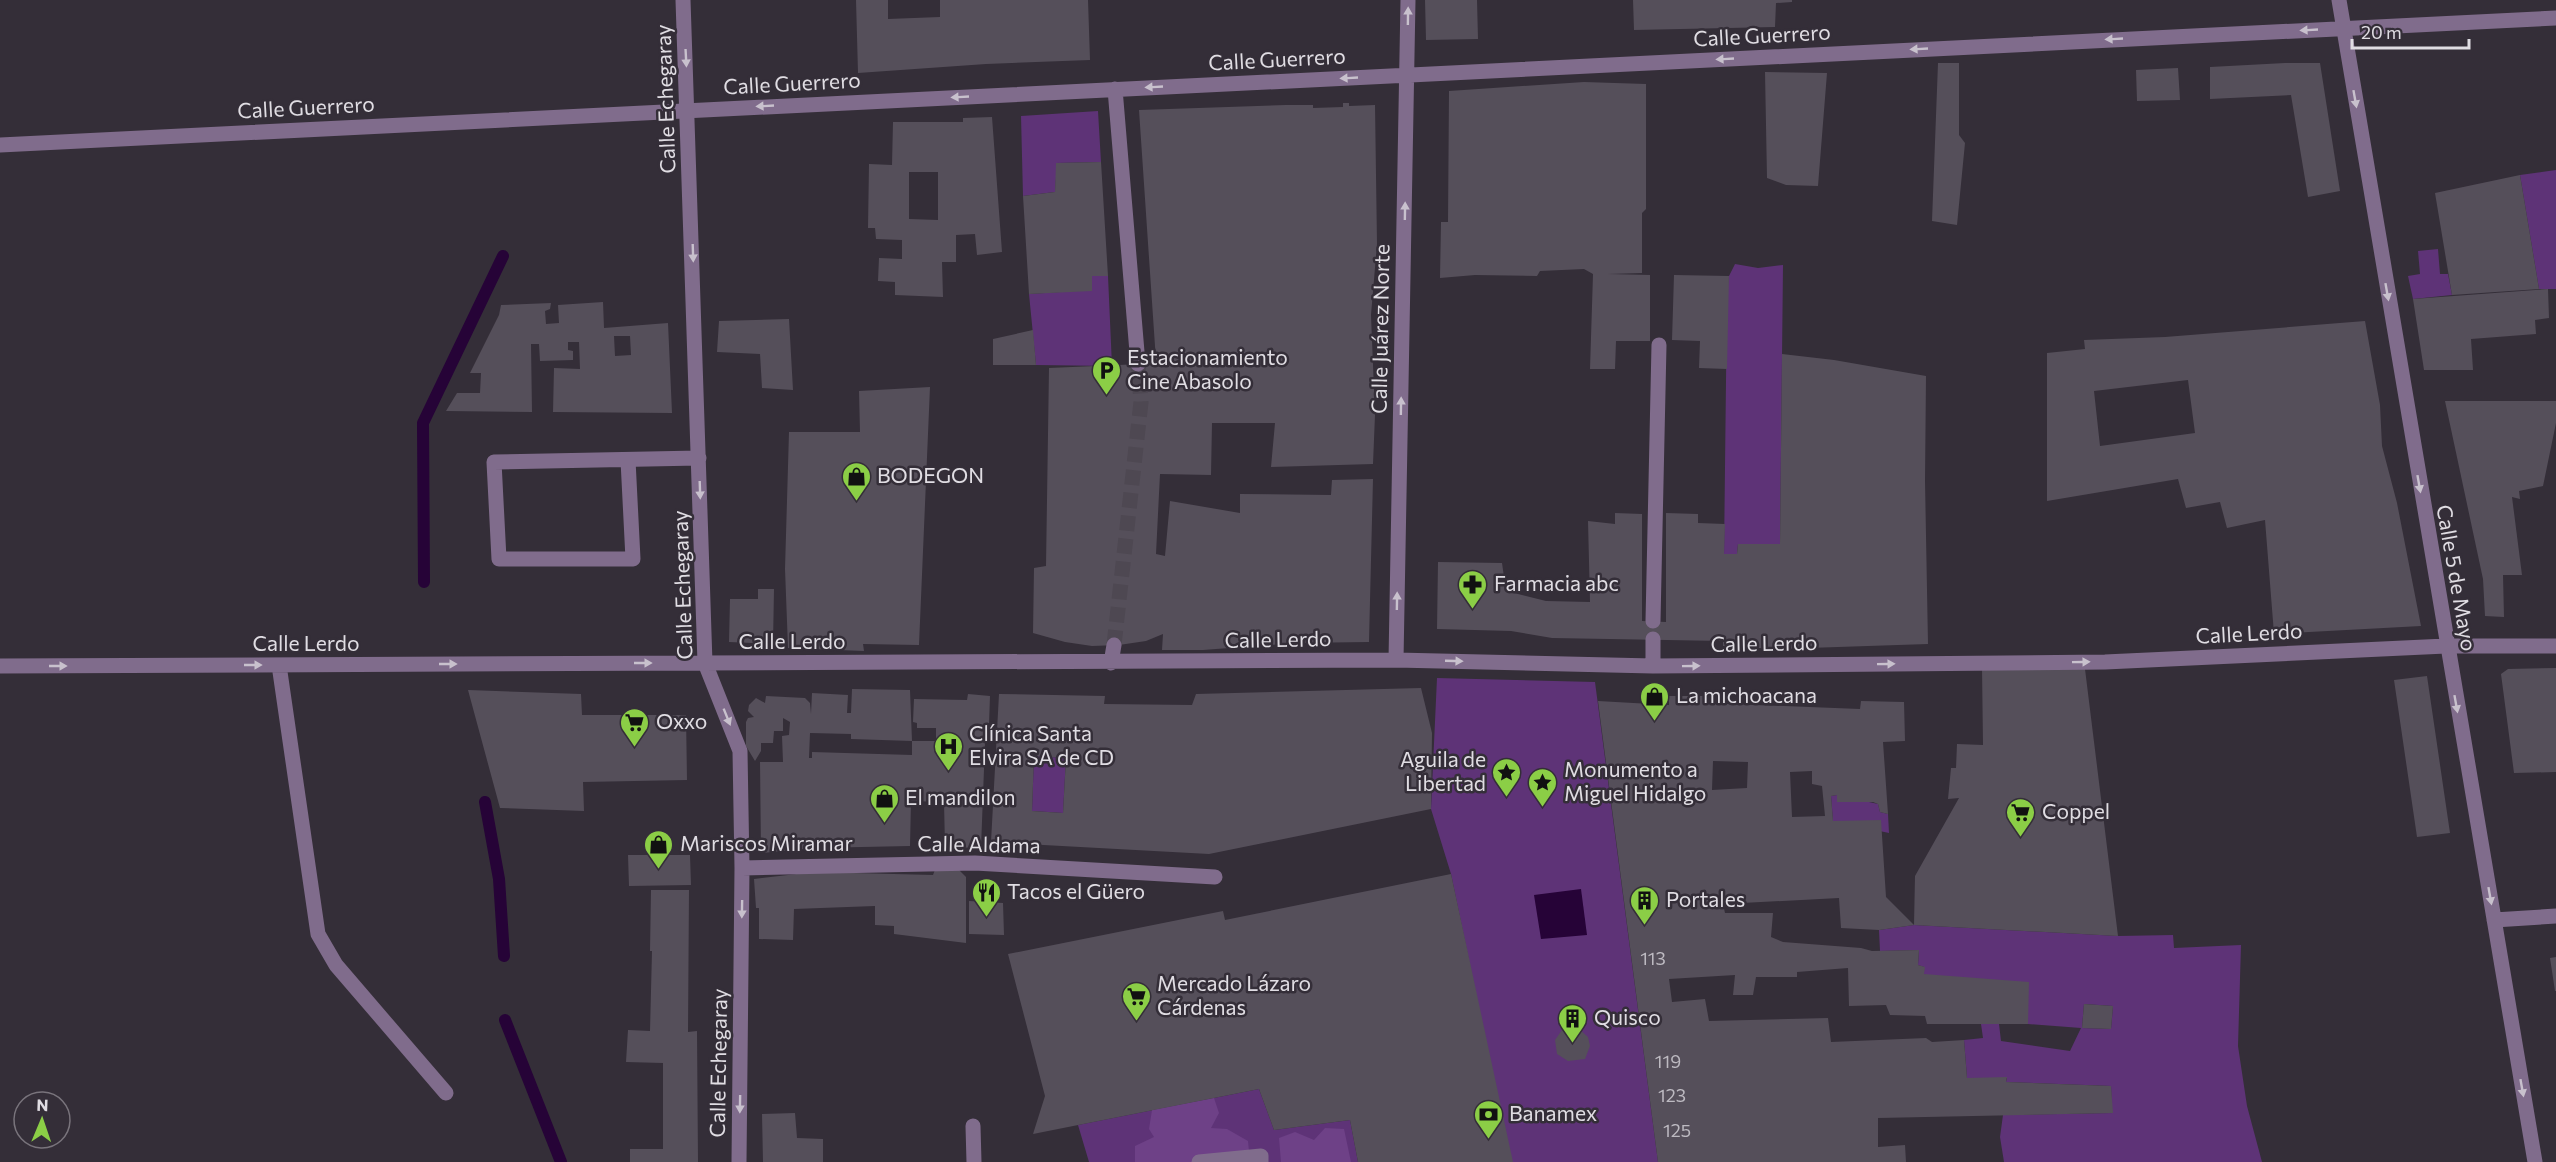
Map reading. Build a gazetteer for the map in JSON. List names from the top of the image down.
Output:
{
  "streets": {
    "street": [
      "Calle Guerrero",
      "Calle Echegaray",
      "Calle Juárez Norte",
      "Calle 5 de Mayo",
      "Calle Lerdo",
      "Calle Aldama"
    ]
  },
  "crossings": [
    ["Calle Guerrero", "Calle Echegaray"],
    ["Calle Guerrero", "Calle Juárez Norte"],
    ["Calle Guerrero", "Calle 5 de Mayo"],
    ["Calle Echegaray", "Calle Lerdo"],
    ["Calle Echegaray", "Calle Aldama"],
    ["Calle Juárez Norte", "Calle Lerdo"],
    ["Calle 5 de Mayo", "Calle Lerdo"]
  ],
  "one_way": [
    "Calle Guerrero",
    "Calle Echegaray",
    "Calle Juárez Norte",
    "Calle 5 de Mayo",
    "Calle Lerdo"
  ],
  "places": {
    "parking": ["Estacionamiento Cine Abasolo"],
    "shop": [
      "BODEGON",
      "La michoacana",
      "El mandilon",
      "Mariscos Miramar"
    ],
    "pharmacy": ["Farmacia abc"],
    "supermarket": ["Oxxo", "Coppel", "Mercado Lázaro Cárdenas"],
    "hospital": ["Clínica Santa Elvira SA de CD"],
    "place": ["Aguila de Libertad", "Monumento a Miguel Hidalgo"],
    "restaurant": ["Tacos el Güero"],
    "building": ["Portales", "Quisco"],
    "bank": ["Banamex"]
  },
  "house_numbers": [
    "113",
    "119",
    "123",
    "125"
  ],
  "scale_bar": "20 m",
  "north": "top"
}
